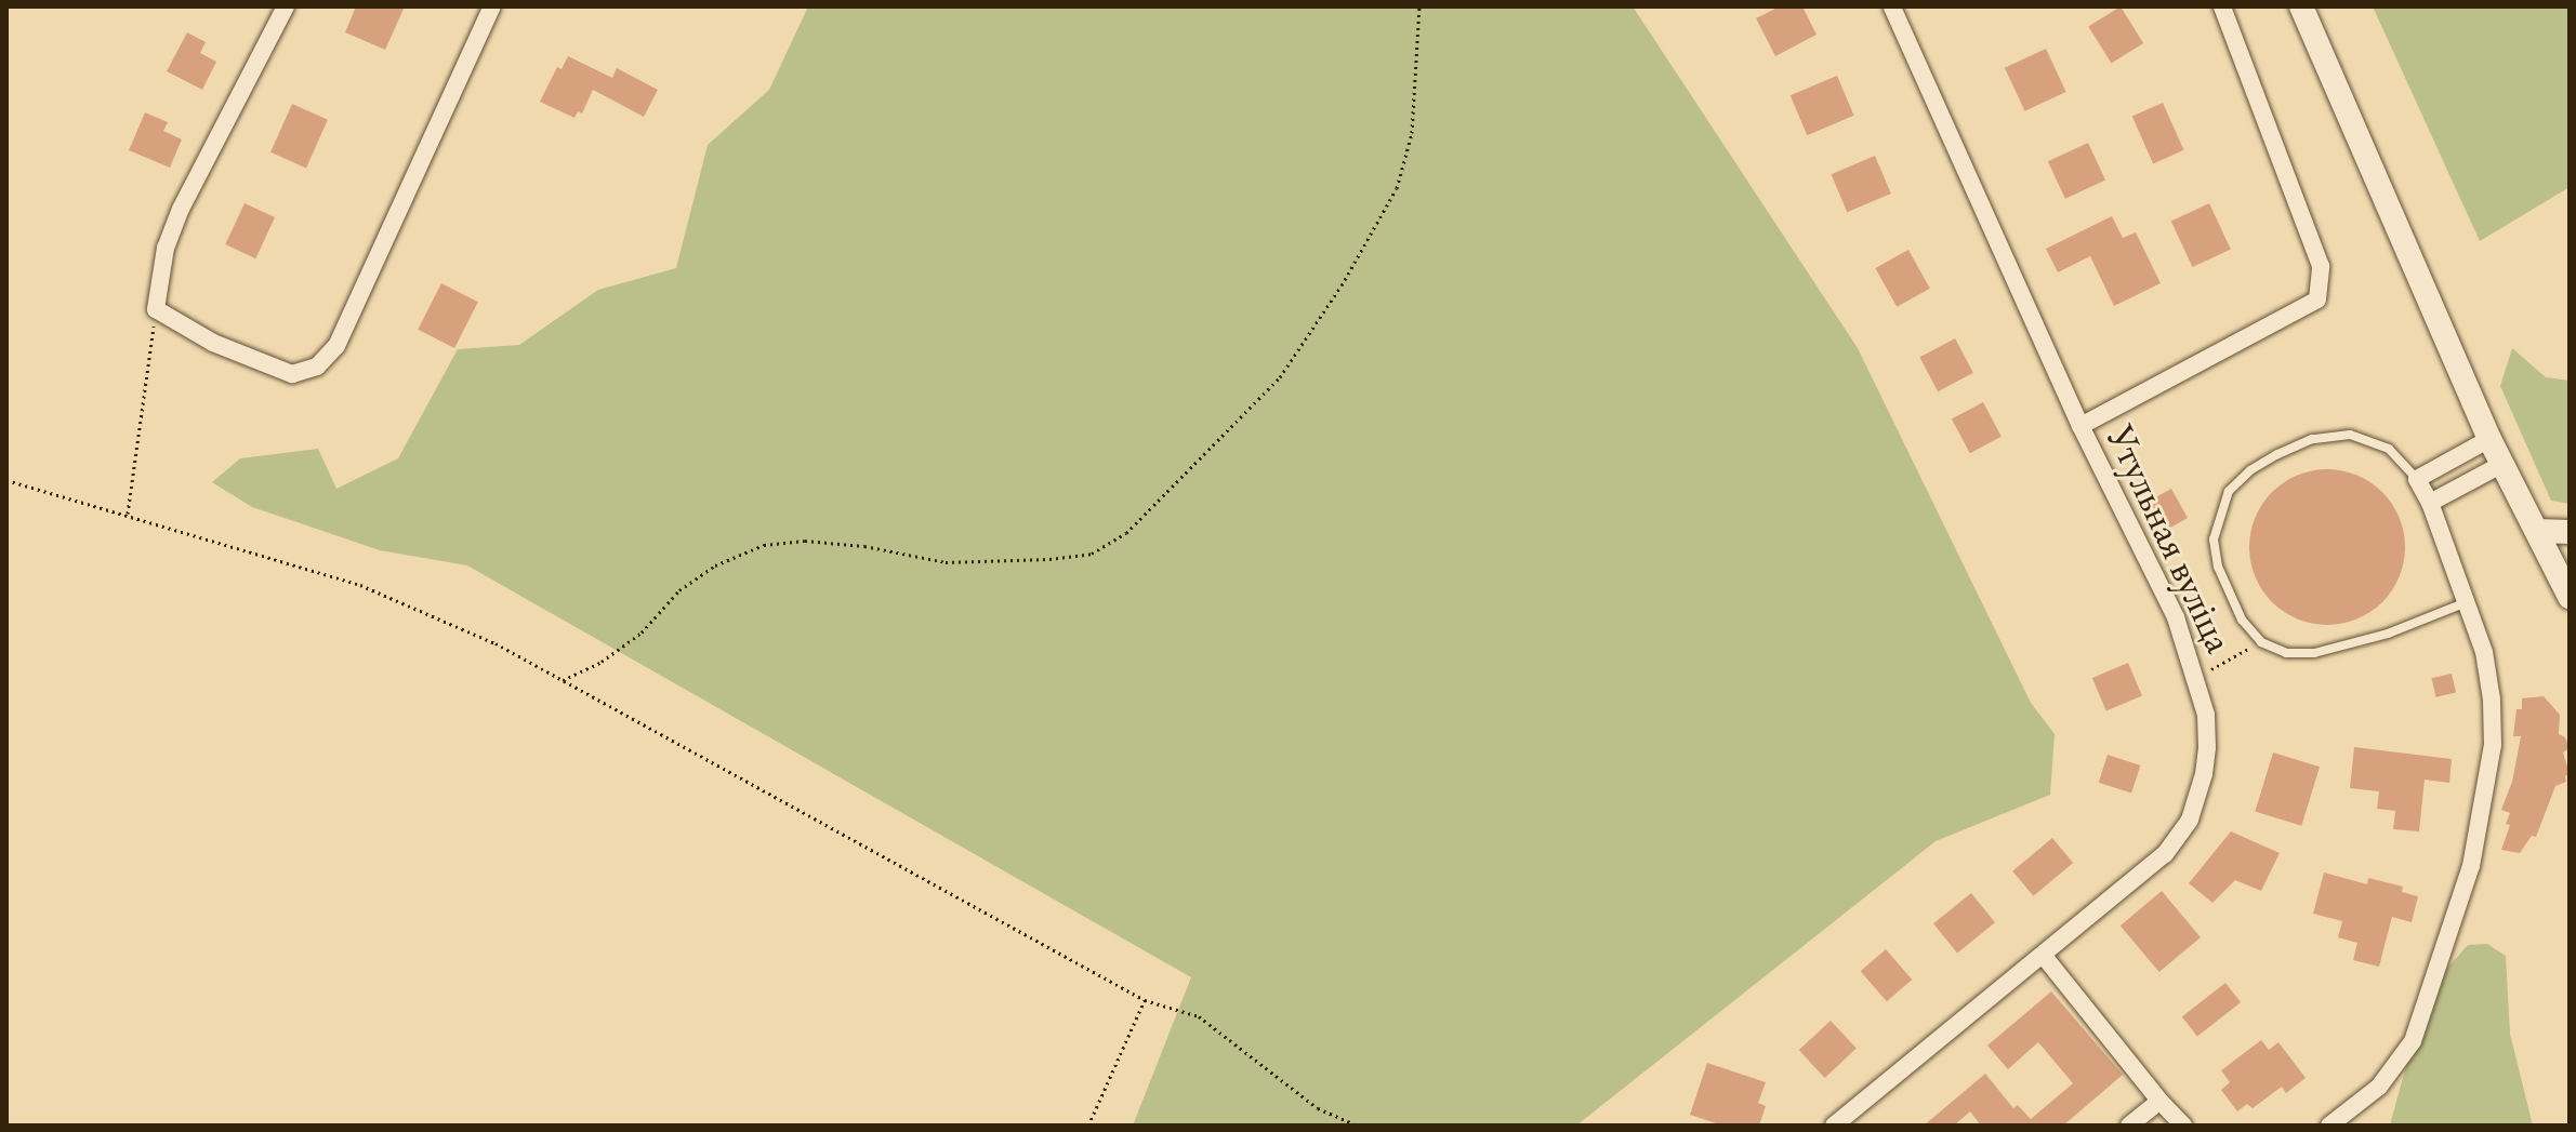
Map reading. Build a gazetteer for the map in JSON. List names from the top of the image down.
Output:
{
  "streets": {
    "street": ["Утульная вуліца"]
  }
}
